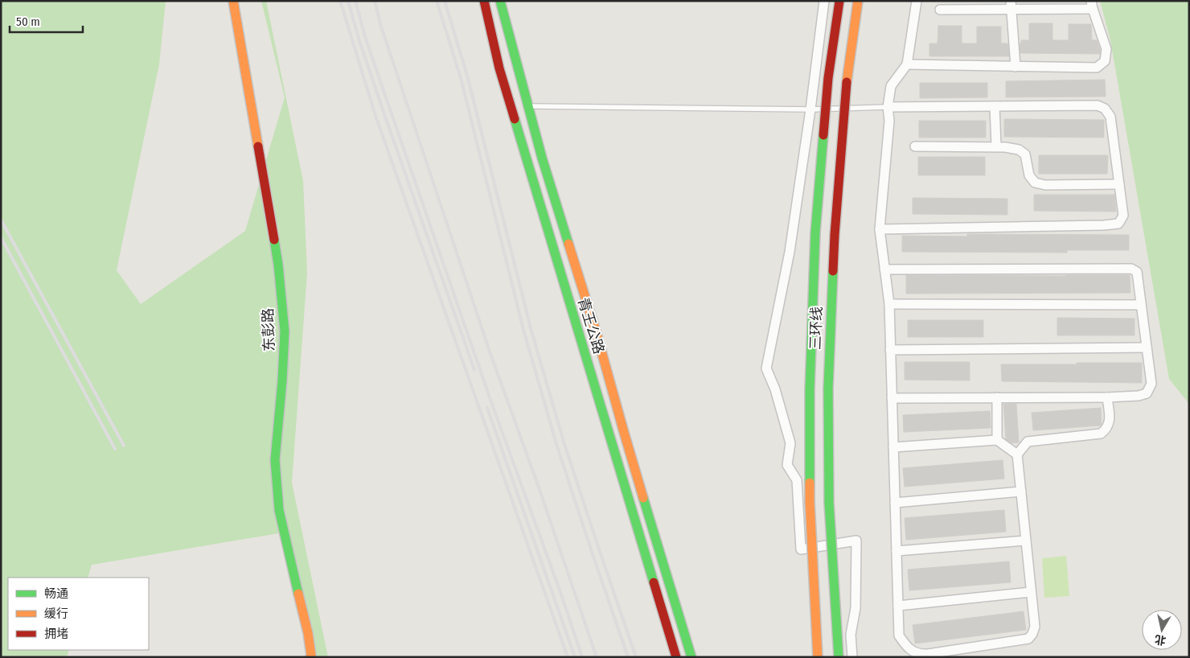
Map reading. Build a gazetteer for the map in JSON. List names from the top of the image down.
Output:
{
  "streets": {
    "main road": ["青王公路", "三环线", "东彭路"]
  },
  "legend": ["畅通", "缓行", "拥堵"],
  "scale_bar": "50 m",
  "north": "bottom"
}
